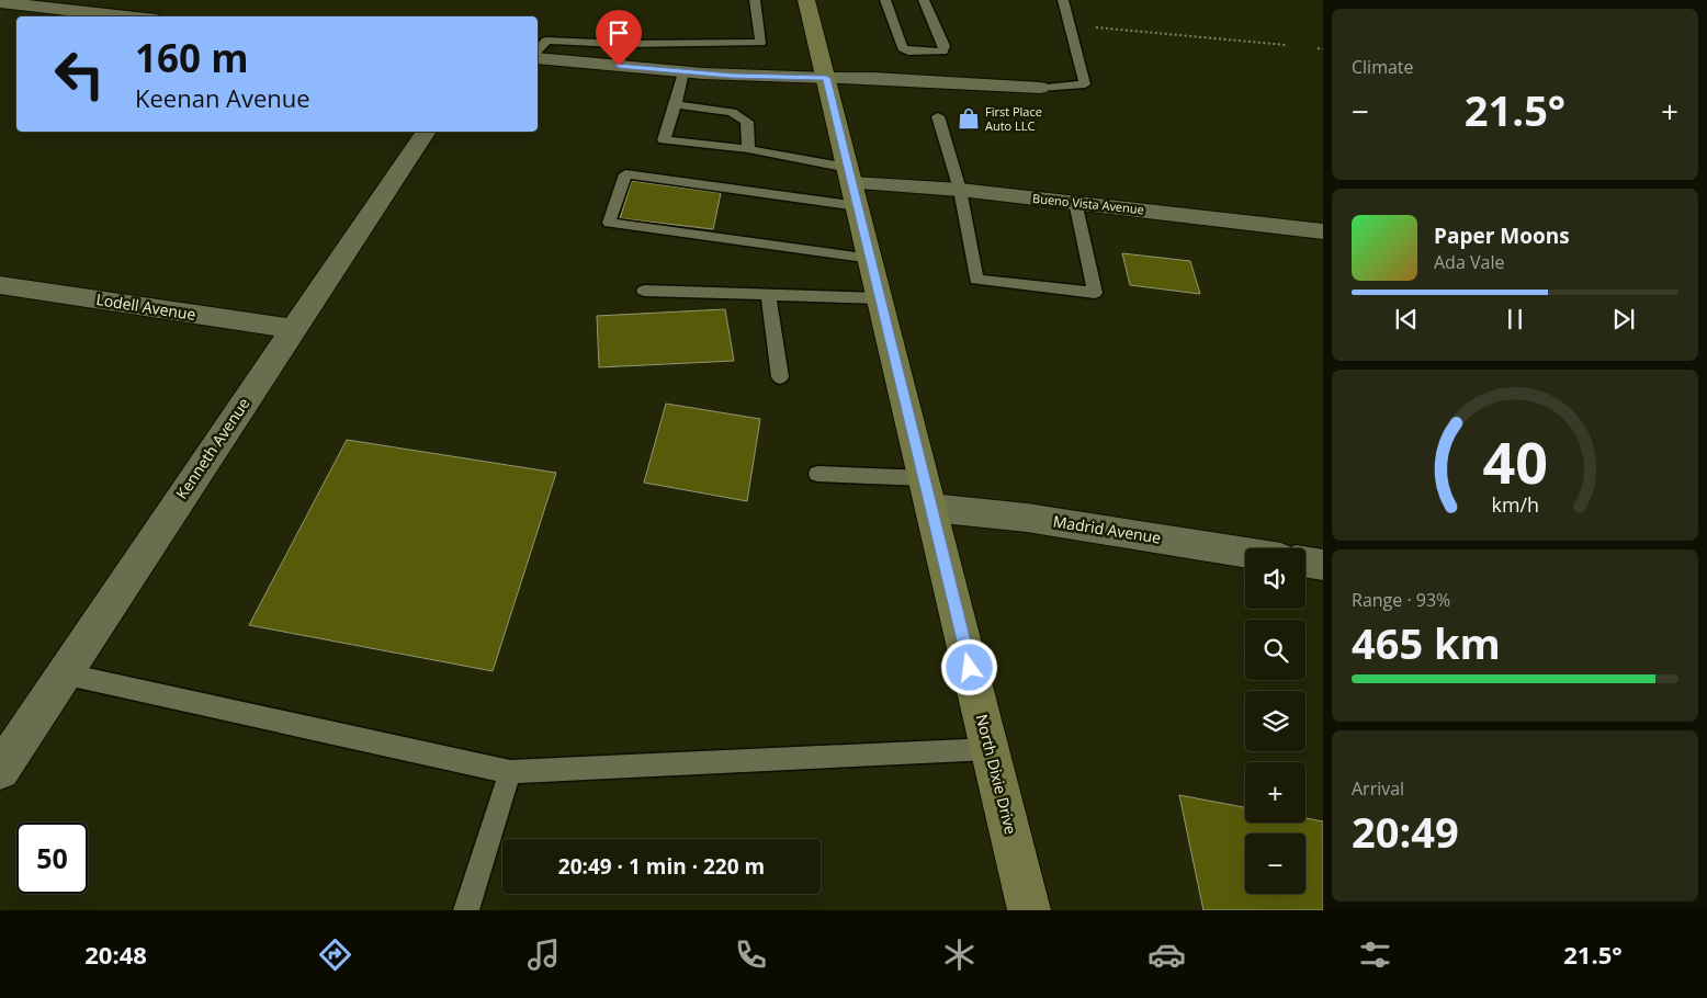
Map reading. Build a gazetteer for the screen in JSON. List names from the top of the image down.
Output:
{
  "streets": {
    "main road": ["North Dixie Drive"],
    "street": [
      "Bueno Vista Avenue",
      "Lodell Avenue",
      "Kenneth Avenue",
      "Madrid Avenue"
    ]
  },
  "crossings": [
    ["Bueno Vista Avenue", "North Dixie Drive"],
    ["Lodell Avenue", "Kenneth Avenue"],
    ["Madrid Avenue", "North Dixie Drive"]
  ],
  "places": {
    "shop": ["First Place Auto LLC"]
  },
  "page": {
    "tile": [
      "Climate",
      ["Range · 93%", "465 km"],
      ["Arrival", "20:49"]
    ],
    "turn": ["160 m", "Keenan Avenue"],
    "heat": ["−", "21.5°", "+"],
    "song": ["Paper Moons", "Ada Vale"],
    "map_buttons": ["+", "−"],
    "limit": "50",
    "trip": "20:49 · 1 min · 220 m",
    "tabs": ["20:48", "21.5°"],
    "gauge": ["40", "km/h"]
  }
}
